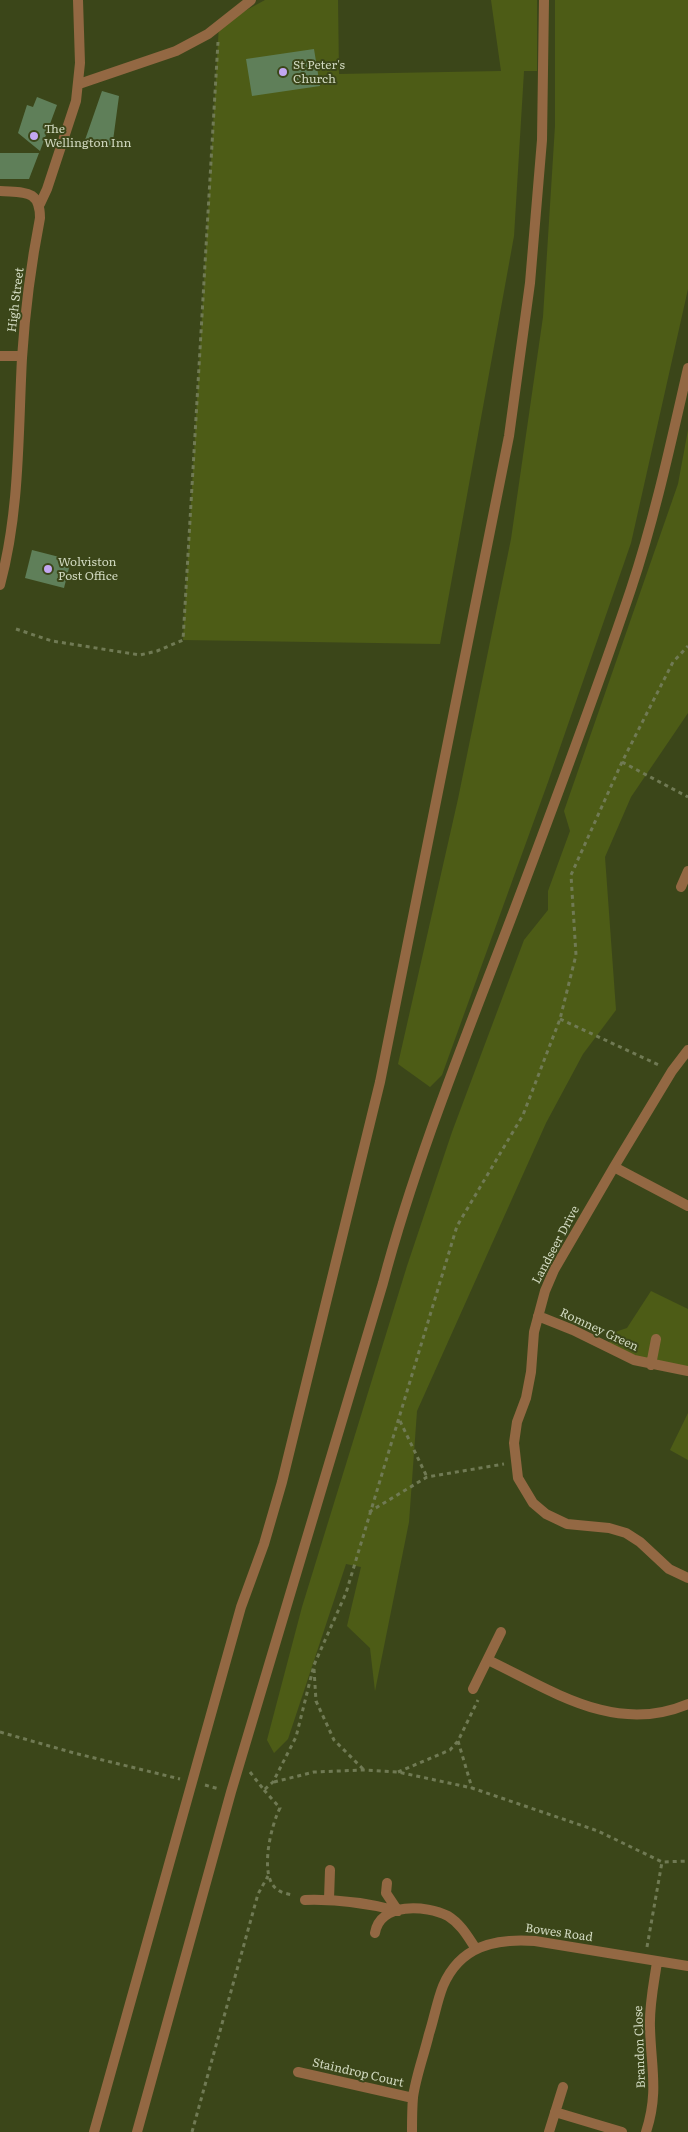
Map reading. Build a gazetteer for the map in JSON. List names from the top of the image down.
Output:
{
  "streets": {
    "street": [
      "High Street",
      "Landseer Drive",
      "Romney Green",
      "Bowes Road",
      "Brandon Close",
      "Staindrop Court"
    ]
  },
  "crossings": [
    ["Landseer Drive", "Romney Green"],
    ["Bowes Road", "Brandon Close"],
    ["Bowes Road", "Staindrop Court"]
  ],
  "places": ["St Peter's Church", "The Wellington Inn", "Wolviston Post Office"]
}
